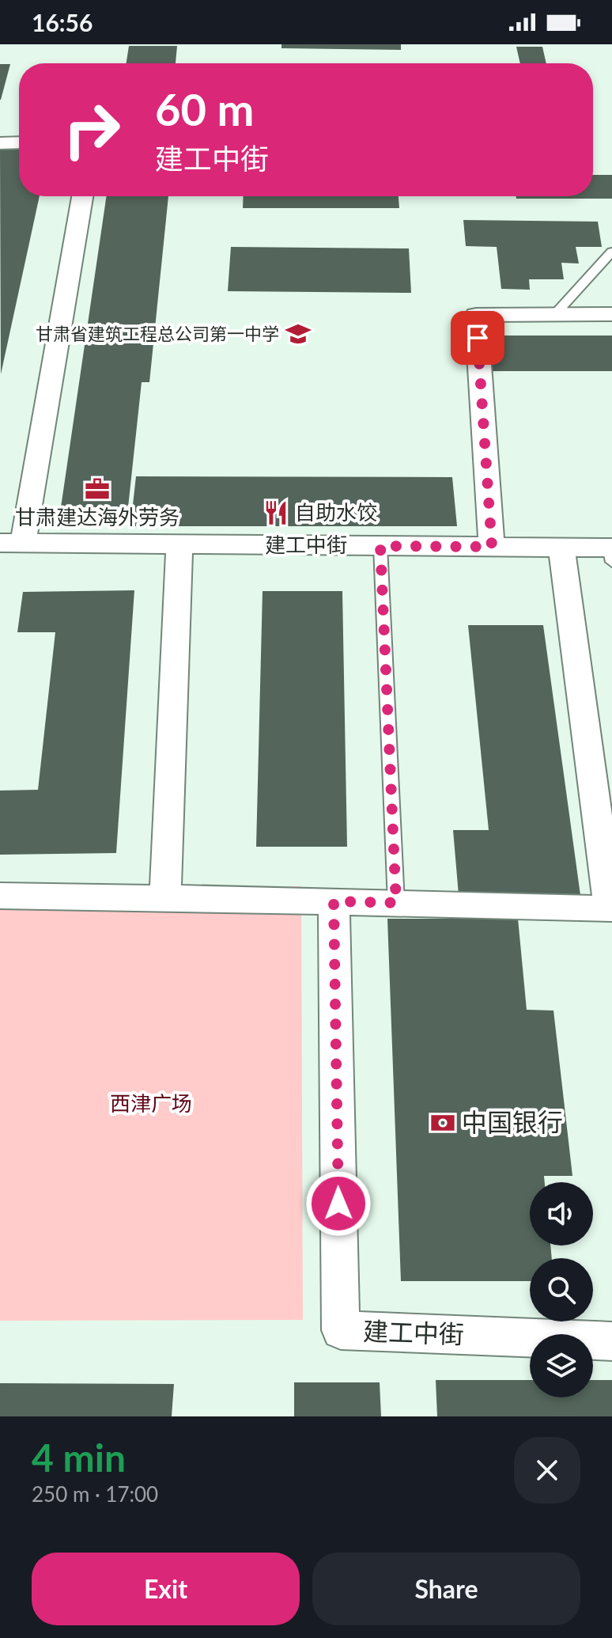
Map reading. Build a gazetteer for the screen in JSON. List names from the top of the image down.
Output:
{
  "streets": {
    "street": ["建工中街"]
  },
  "parks": ["西津广场"],
  "places": {
    "school or university": ["甘肃省建筑工程总公司第一中学"],
    "office": ["甘肃建达海外劳务"],
    "restaurant": ["自助水饺"],
    "bank": ["中国银行"]
  },
  "page": {
    "status": "16:56",
    "turn": ["60 m", "建工中街"],
    "heading": ["4 min", "250 m · 17:00"],
    "buttons": ["Exit", "Share"]
  }
}
